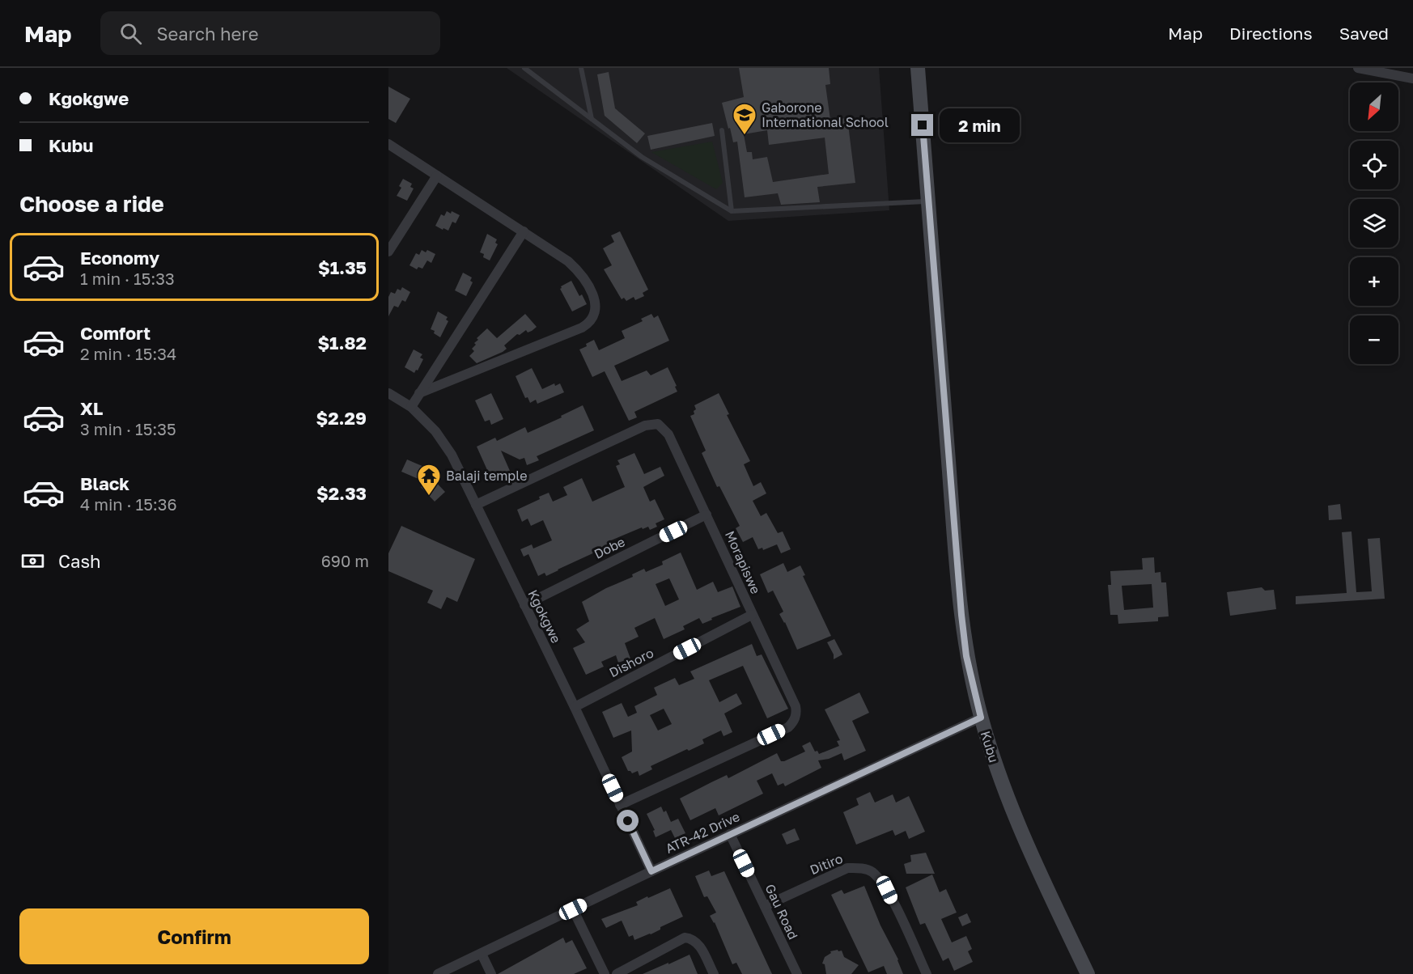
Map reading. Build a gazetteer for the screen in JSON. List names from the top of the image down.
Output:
{
  "streets": {
    "main road": ["Kubu"],
    "street": [
      "Dobe",
      "Morapiswe",
      "Kgokgwe",
      "Dishoro",
      "ATR-42 Drive",
      "Ditiro",
      "Gau Road"
    ]
  },
  "crossings": [
    ["Dobe", "Morapiswe"],
    ["Dobe", "Kgokgwe"],
    ["Morapiswe", "Kgokgwe"],
    ["Morapiswe", "Dishoro"],
    ["Kgokgwe", "Dishoro"],
    ["Kgokgwe", "ATR-42 Drive"],
    ["Kubu", "ATR-42 Drive"],
    ["ATR-42 Drive", "Gau Road"],
    ["Ditiro", "Gau Road"]
  ],
  "places": {
    "school or university": ["Gaborone International School"],
    "temple": ["Balaji temple"]
  },
  "north": "bottom left",
  "page": {
    "header": "Map",
    "search": "Search here",
    "nav": ["Map", "Directions", "Saved"],
    "banner": ["Kgokgwe", "Kubu"],
    "map_buttons": ["+", "−"],
    "bubble": "2 min",
    "heading": "Choose a ride",
    "list": [
      {
        "name": "Economy",
        "note": "1 min · 15:33",
        "value": "$1.35"
      },
      {
        "name": "Comfort",
        "note": "2 min · 15:34",
        "value": "$1.82"
      },
      {
        "name": "XL",
        "note": "3 min · 15:35",
        "value": "$2.29"
      },
      {
        "name": "Black",
        "note": "4 min · 15:36",
        "value": "$2.33"
      }
    ],
    "pay": ["Cash", "690 m"],
    "buttons": "Confirm"
  }
}
